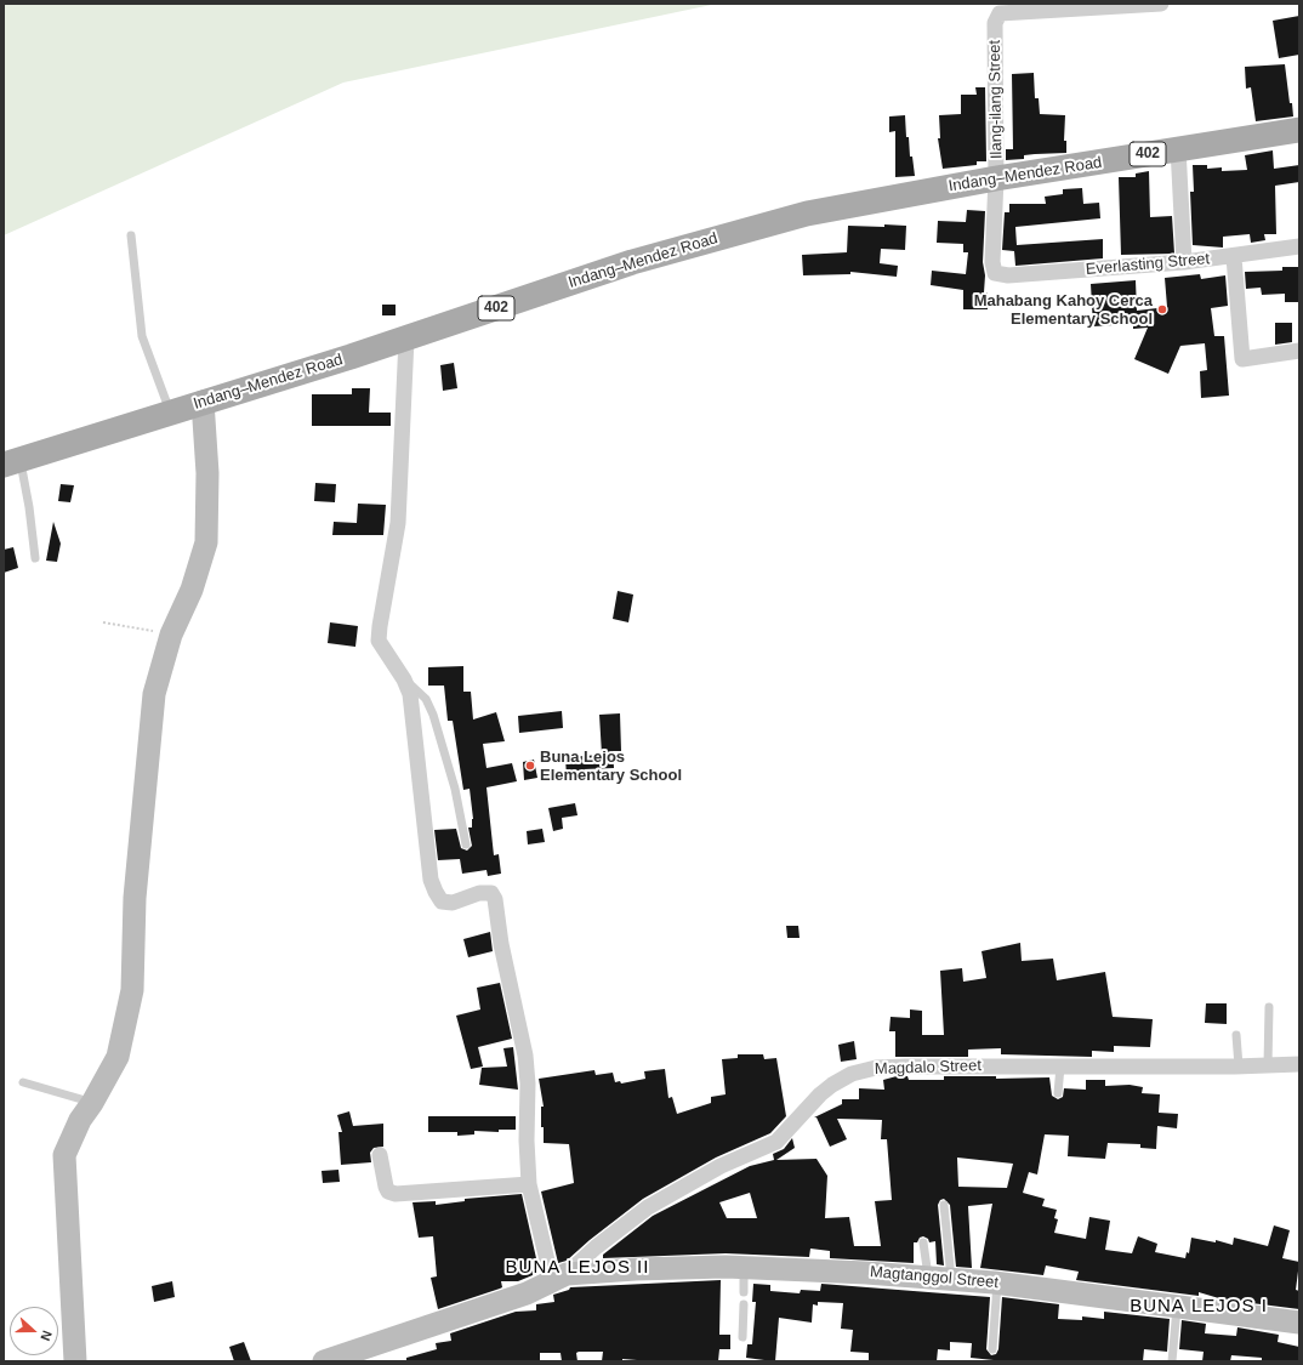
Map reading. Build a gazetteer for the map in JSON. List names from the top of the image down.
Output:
{
  "streets": {
    "main road": ["402", "Indang–Mendez Road"],
    "street": [
      "Ilang-ilang Street",
      "Everlasting Street",
      "Magdalo Street",
      "Magtanggol Street"
    ]
  },
  "crossings": [
    ["Ilang-ilang Street", "Indang–Mendez Road"],
    ["Ilang-ilang Street", "Everlasting Street"],
    ["Magdalo Street", "Magtanggol Street"]
  ],
  "districts": ["BUNA LEJOS II", "BUNA LEJOS I"],
  "places": ["Mahabang Kahoy Cerca Elementary School", "Buna Lejos Elementary School"],
  "north": "right"
}
